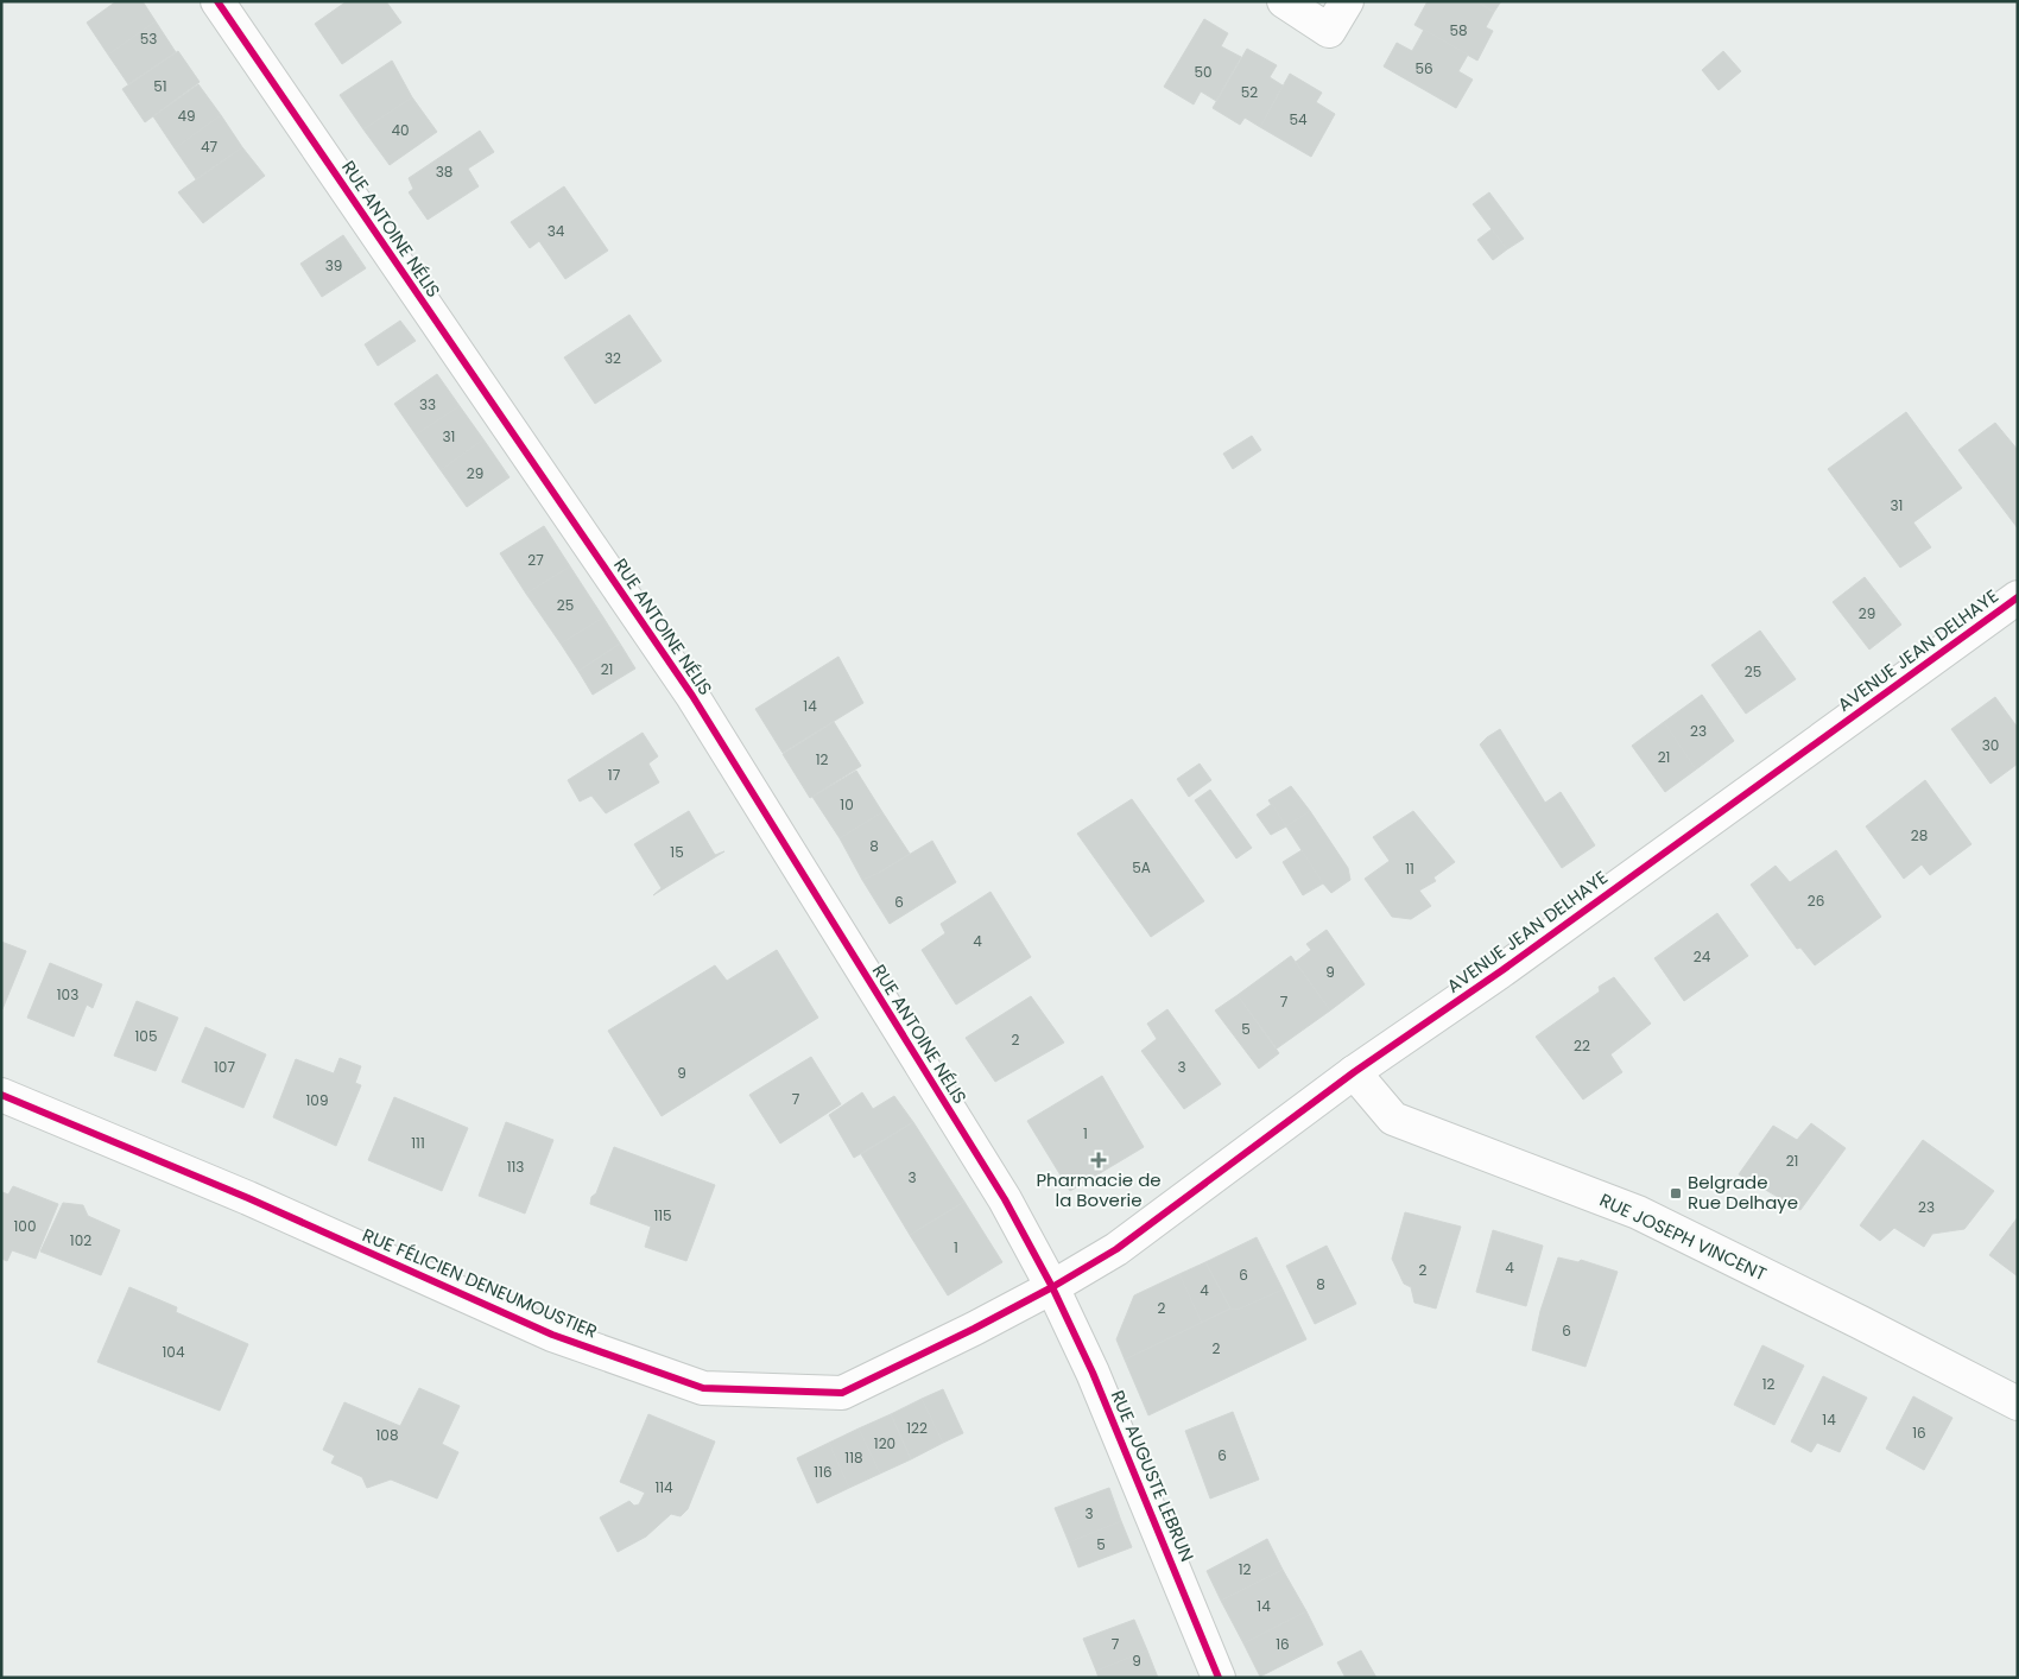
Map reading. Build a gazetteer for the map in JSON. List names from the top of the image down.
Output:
{
  "streets": {
    "street": [
      "RUE ANTOINE NÉLIS",
      "AVENUE JEAN DELHAYE",
      "RUE JOSEPH VINCENT",
      "RUE FÉLICIEN DENEUMOUSTIER",
      "RUE AUGUSTE LEBRUN"
    ]
  },
  "crossings": [
    ["RUE ANTOINE NÉLIS", "AVENUE JEAN DELHAYE"],
    ["RUE ANTOINE NÉLIS", "RUE FÉLICIEN DENEUMOUSTIER"],
    ["RUE ANTOINE NÉLIS", "RUE AUGUSTE LEBRUN"],
    ["AVENUE JEAN DELHAYE", "RUE JOSEPH VINCENT"],
    ["AVENUE JEAN DELHAYE", "RUE FÉLICIEN DENEUMOUSTIER"],
    ["AVENUE JEAN DELHAYE", "RUE AUGUSTE LEBRUN"],
    ["RUE FÉLICIEN DENEUMOUSTIER", "RUE AUGUSTE LEBRUN"]
  ],
  "places": {
    "health": ["Pharmacie de la Boverie"],
    "transit": ["Belgrade Rue Delhaye"]
  },
  "house_numbers": [
    "58",
    "53",
    "56",
    "50",
    "51",
    "52",
    "49",
    "54",
    "40",
    "47",
    "38",
    "34",
    "39",
    "32",
    "33",
    "31",
    "29",
    "31",
    "27",
    "25",
    "29",
    "21",
    "25",
    "14",
    "23",
    "30",
    "21",
    "12",
    "17",
    "10",
    "28",
    "8",
    "15",
    "5A",
    "11",
    "26",
    "6",
    "4",
    "24",
    "9",
    "103",
    "7",
    "5",
    "105",
    "2",
    "22",
    "107",
    "3",
    "9",
    "7",
    "109",
    "1",
    "111",
    "21",
    "113",
    "3",
    "23",
    "115",
    "100",
    "102",
    "1",
    "4",
    "2",
    "6",
    "8",
    "4",
    "2",
    "6",
    "2",
    "104",
    "12",
    "14",
    "122",
    "16",
    "108",
    "120",
    "6",
    "118",
    "116",
    "114",
    "3",
    "5",
    "12",
    "14",
    "7",
    "16",
    "9"
  ]
}
